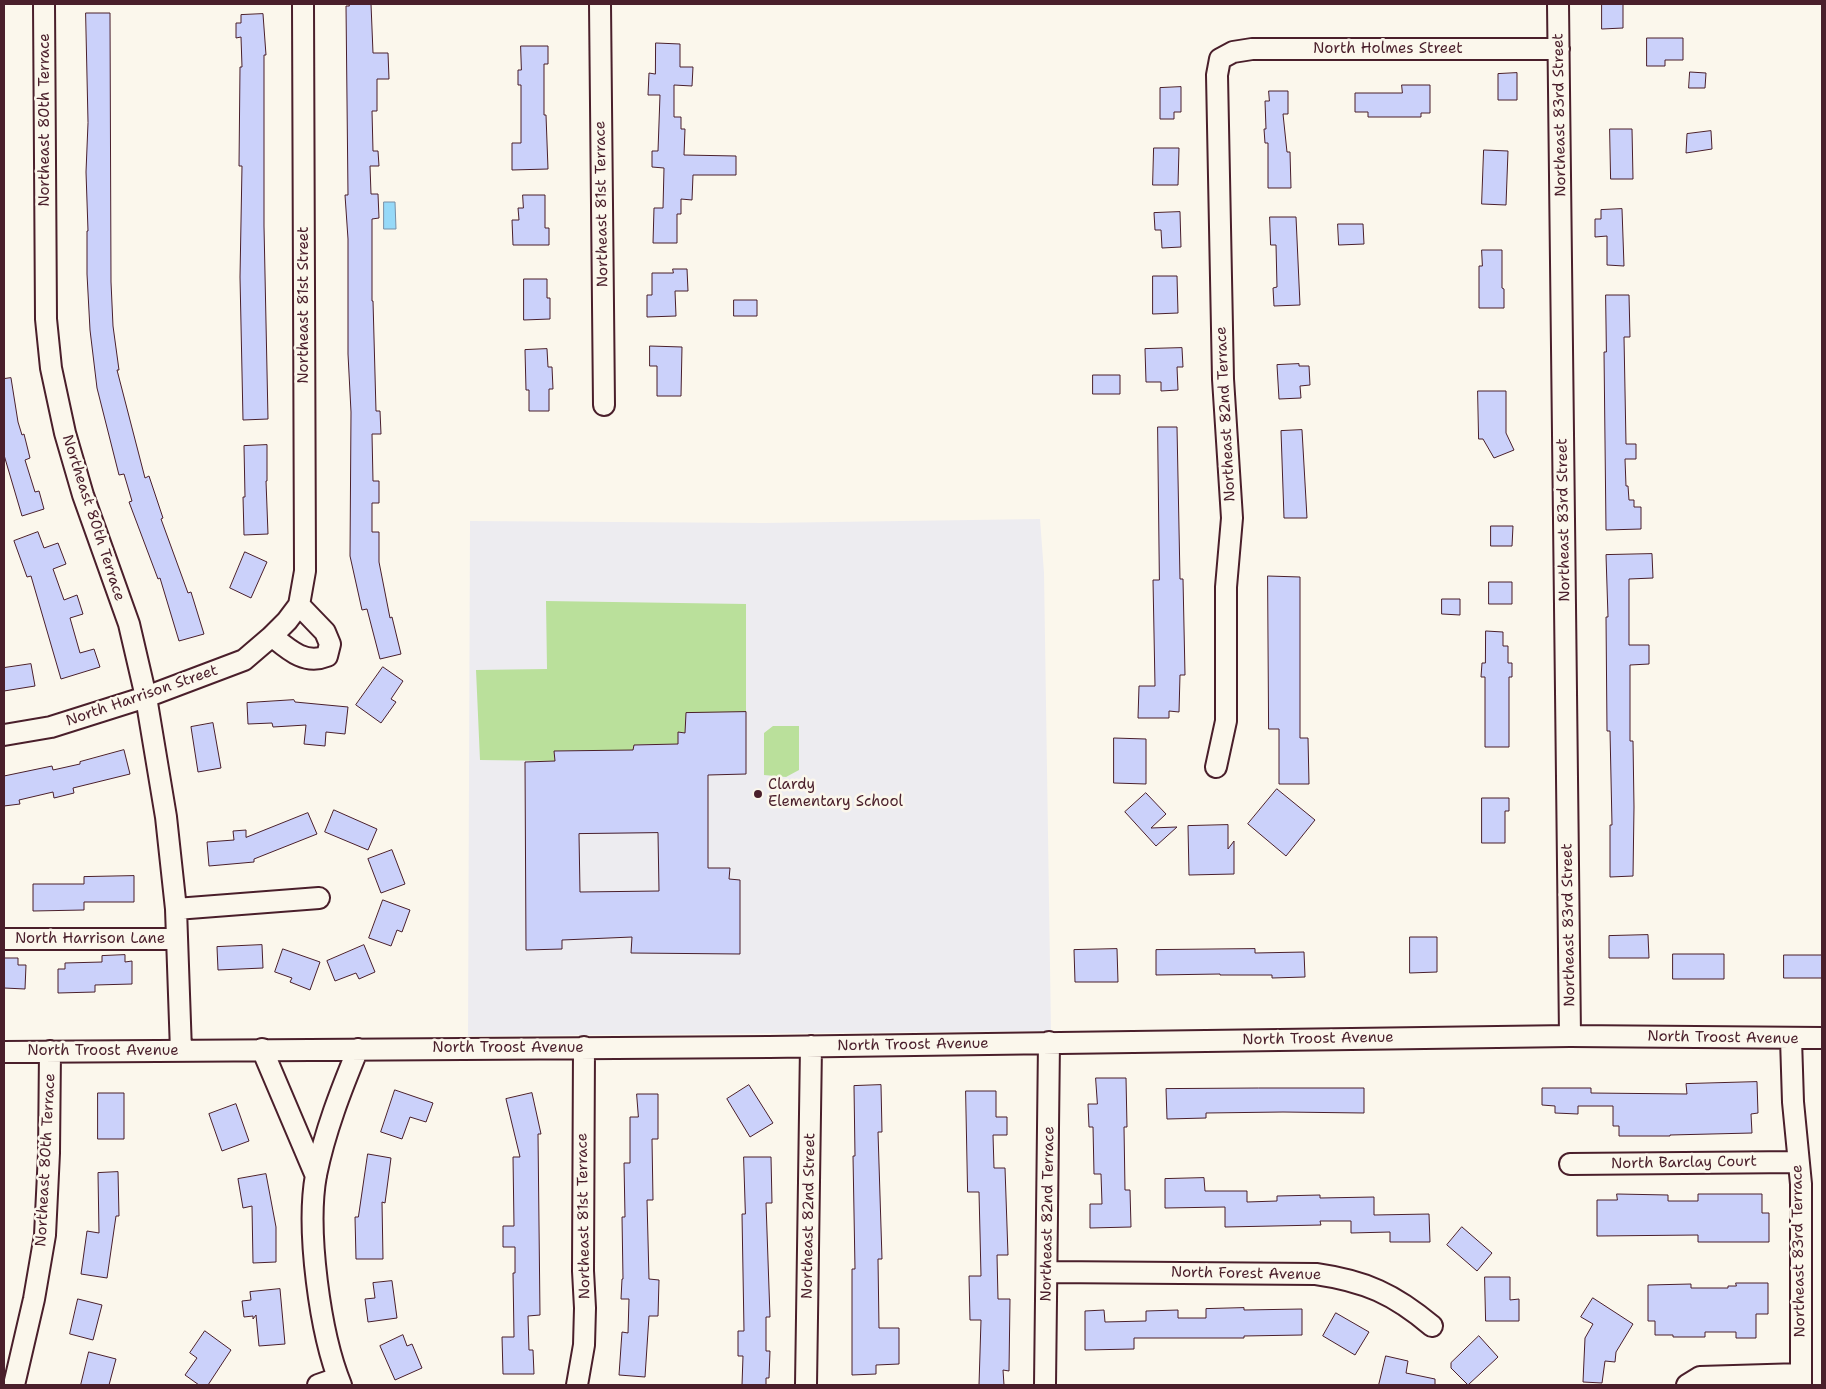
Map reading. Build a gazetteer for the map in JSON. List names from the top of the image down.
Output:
{
  "streets": {
    "street": [
      "North Holmes Street",
      "Northeast 83rd Street",
      "Northeast 80th Terrace",
      "Northeast 81st Terrace",
      "Northeast 81st Street",
      "Northeast 82nd Terrace",
      "North Harrison Street",
      "North Harrison Lane",
      "North Troost Avenue",
      "North Barclay Court",
      "Northeast 82nd Street",
      "Northeast 83rd Terrace",
      "North Forest Avenue"
    ]
  },
  "crossings": [
    ["North Holmes Street", "Northeast 83rd Street"],
    ["North Holmes Street", "Northeast 82nd Terrace"],
    ["Northeast 83rd Street", "North Troost Avenue"],
    ["Northeast 80th Terrace", "North Harrison Street"],
    ["Northeast 80th Terrace", "North Harrison Lane"],
    ["Northeast 80th Terrace", "North Troost Avenue"],
    ["Northeast 81st Terrace", "North Troost Avenue"],
    ["Northeast 81st Street", "North Harrison Street"],
    ["Northeast 82nd Terrace", "North Troost Avenue"],
    ["Northeast 82nd Terrace", "North Forest Avenue"],
    ["North Troost Avenue", "Northeast 82nd Street"],
    ["North Troost Avenue", "Northeast 83rd Terrace"],
    ["North Barclay Court", "Northeast 83rd Terrace"]
  ],
  "places": ["Clardy Elementary School"]
}
